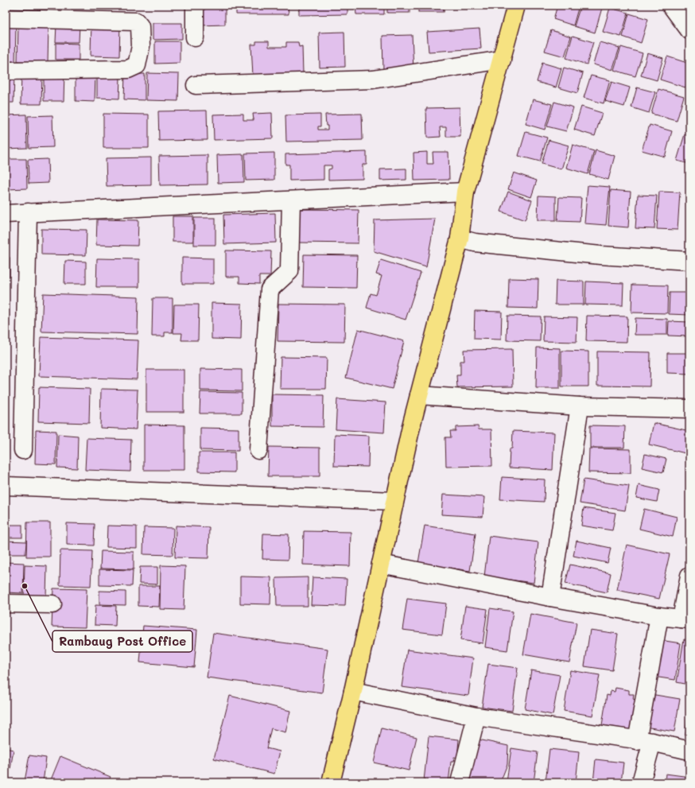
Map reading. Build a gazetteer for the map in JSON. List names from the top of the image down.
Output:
{
  "places": ["Rambaug Post Office"]
}
